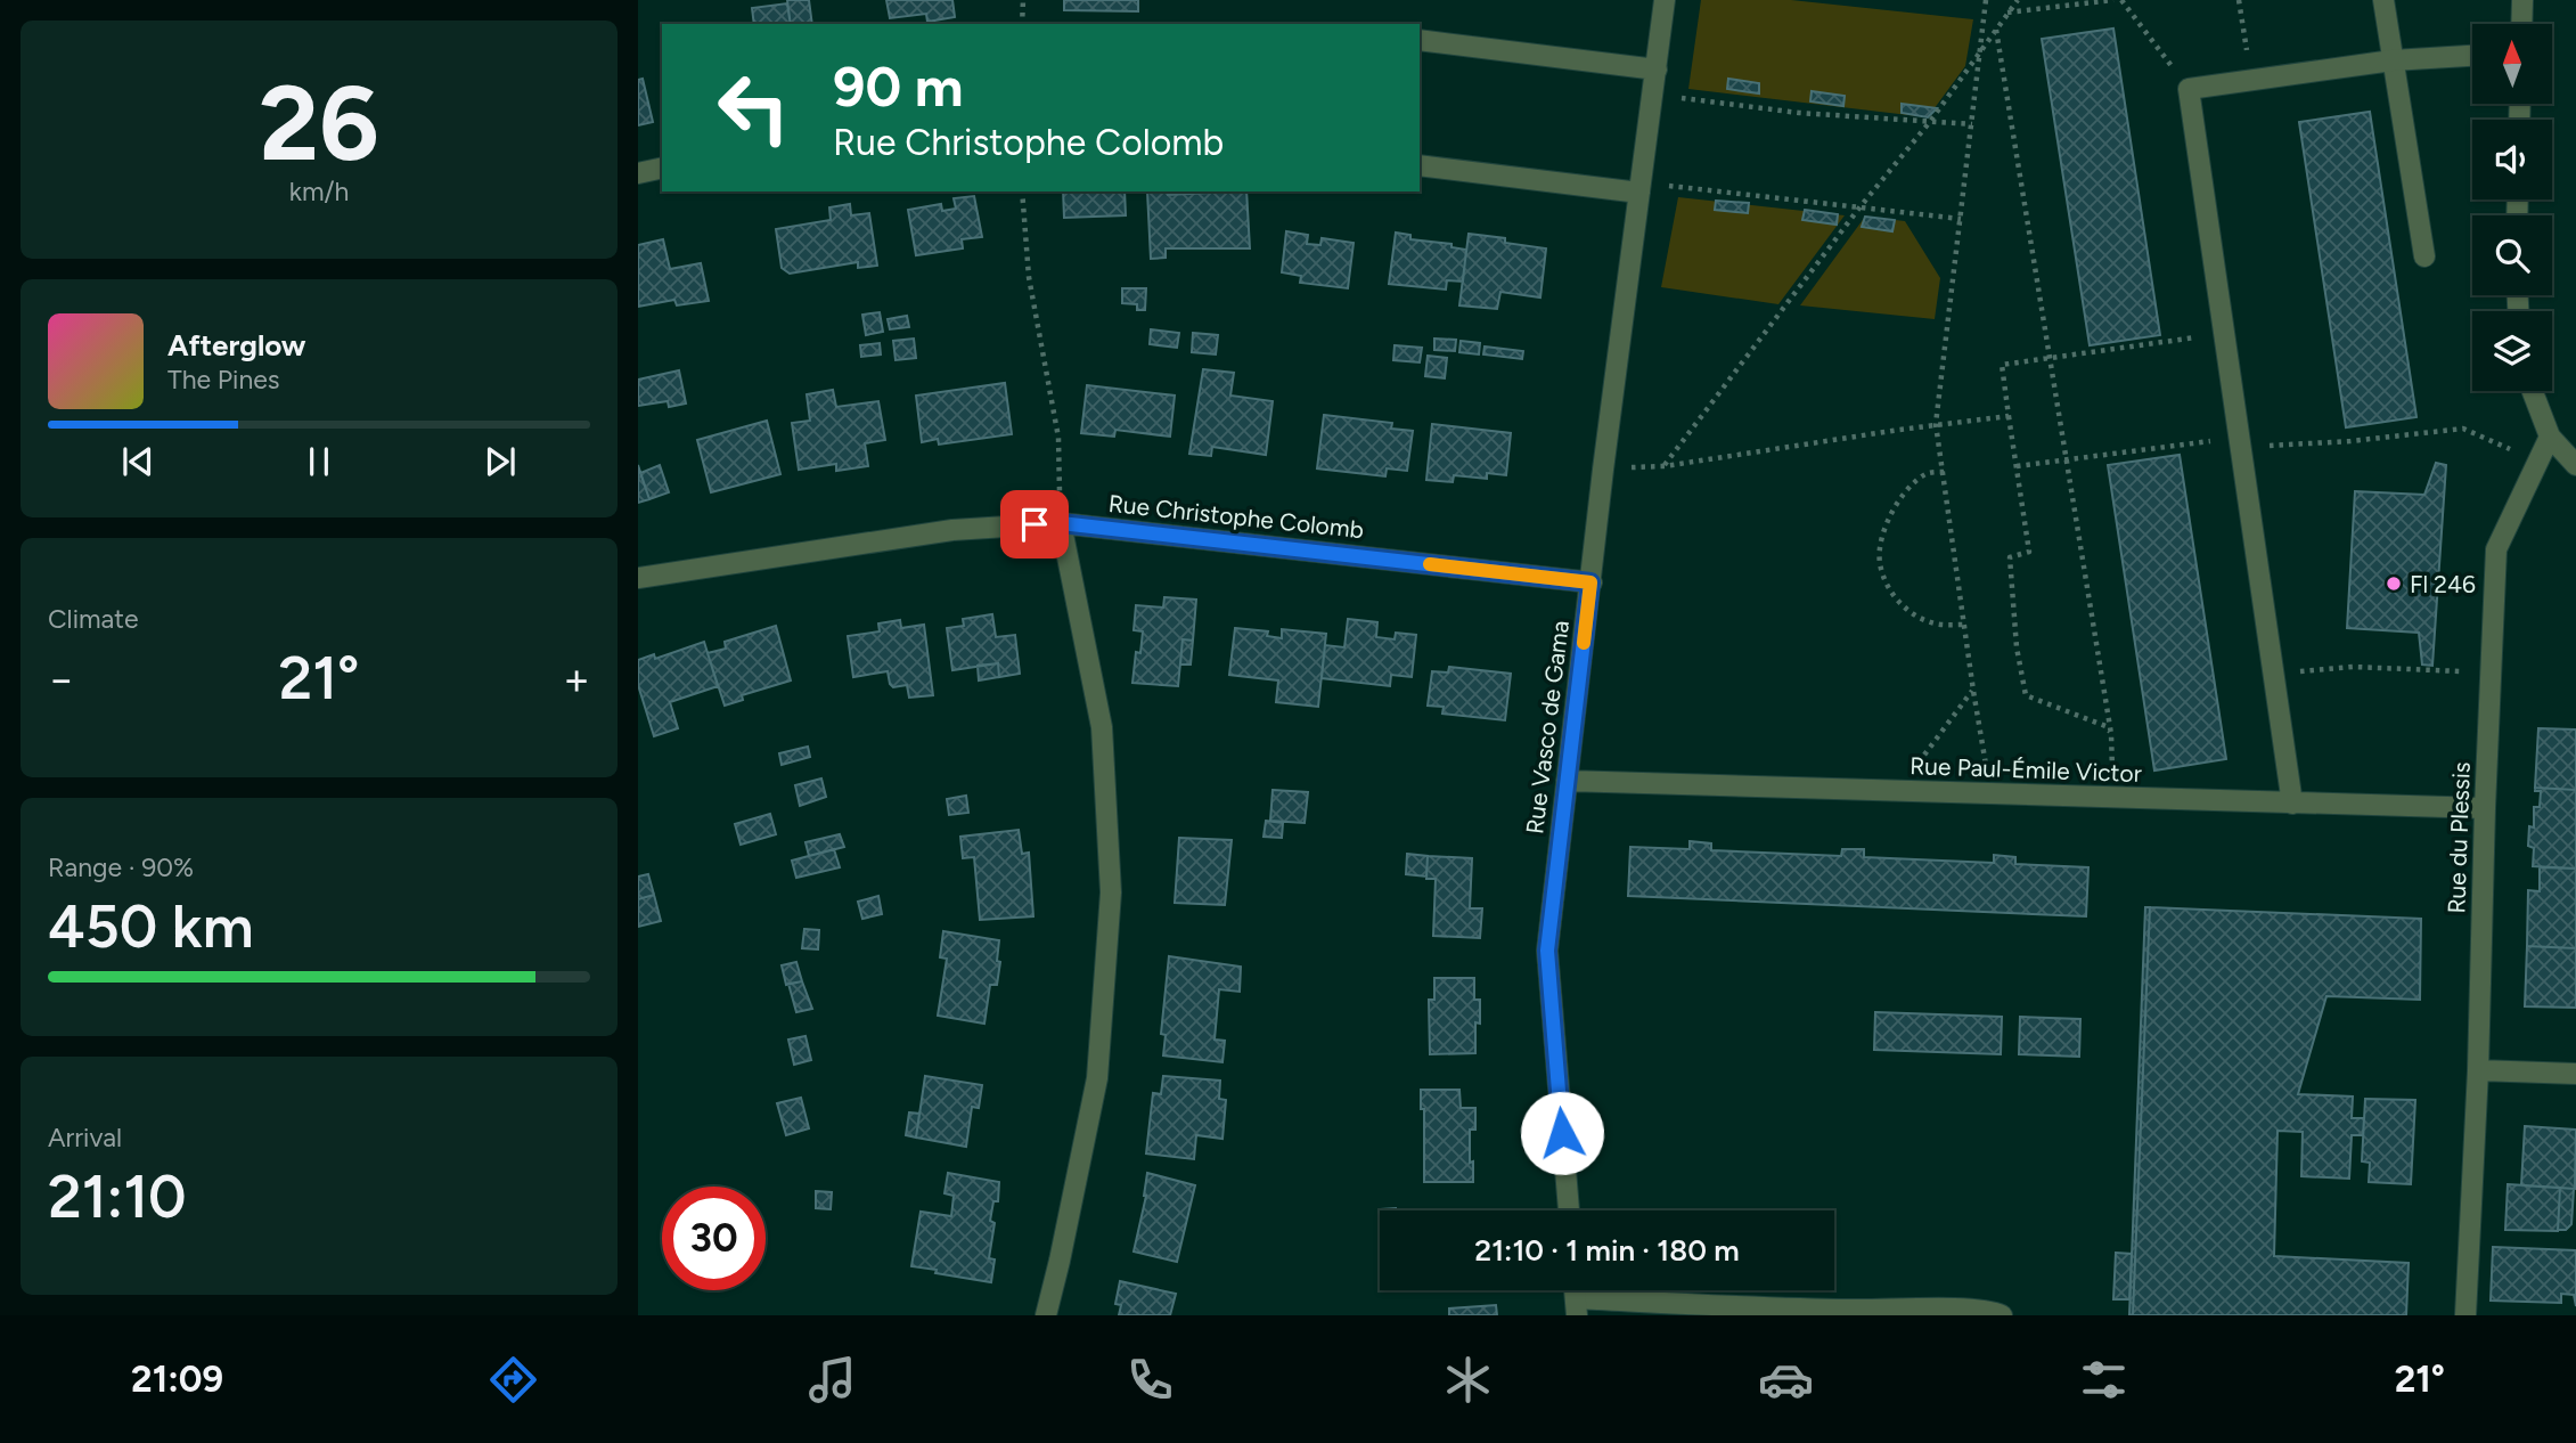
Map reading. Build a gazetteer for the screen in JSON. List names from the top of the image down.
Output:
{
  "streets": {
    "street": [
      "Rue Christophe Colomb",
      "Rue Vasco de Gama",
      "Rue Paul-Émile Victor",
      "Rue du Plessis"
    ]
  },
  "crossings": [
    ["Rue Christophe Colomb", "Rue Vasco de Gama"],
    ["Rue Vasco de Gama", "Rue Paul-Émile Victor"],
    ["Rue Paul-Émile Victor", "Rue du Plessis"]
  ],
  "places": ["Fl 246"],
  "north": "top",
  "page": {
    "tile": [
      ["26", "km/h"],
      "Climate",
      ["Range · 90%", "450 km"],
      ["Arrival", "21:10"]
    ],
    "turn": ["90 m", "Rue Christophe Colomb"],
    "song": ["Afterglow", "The Pines"],
    "heat": ["−", "21°", "+"],
    "limit": "30",
    "trip": "21:10 · 1 min · 180 m",
    "tabs": ["21:09", "21°"]
  }
}
